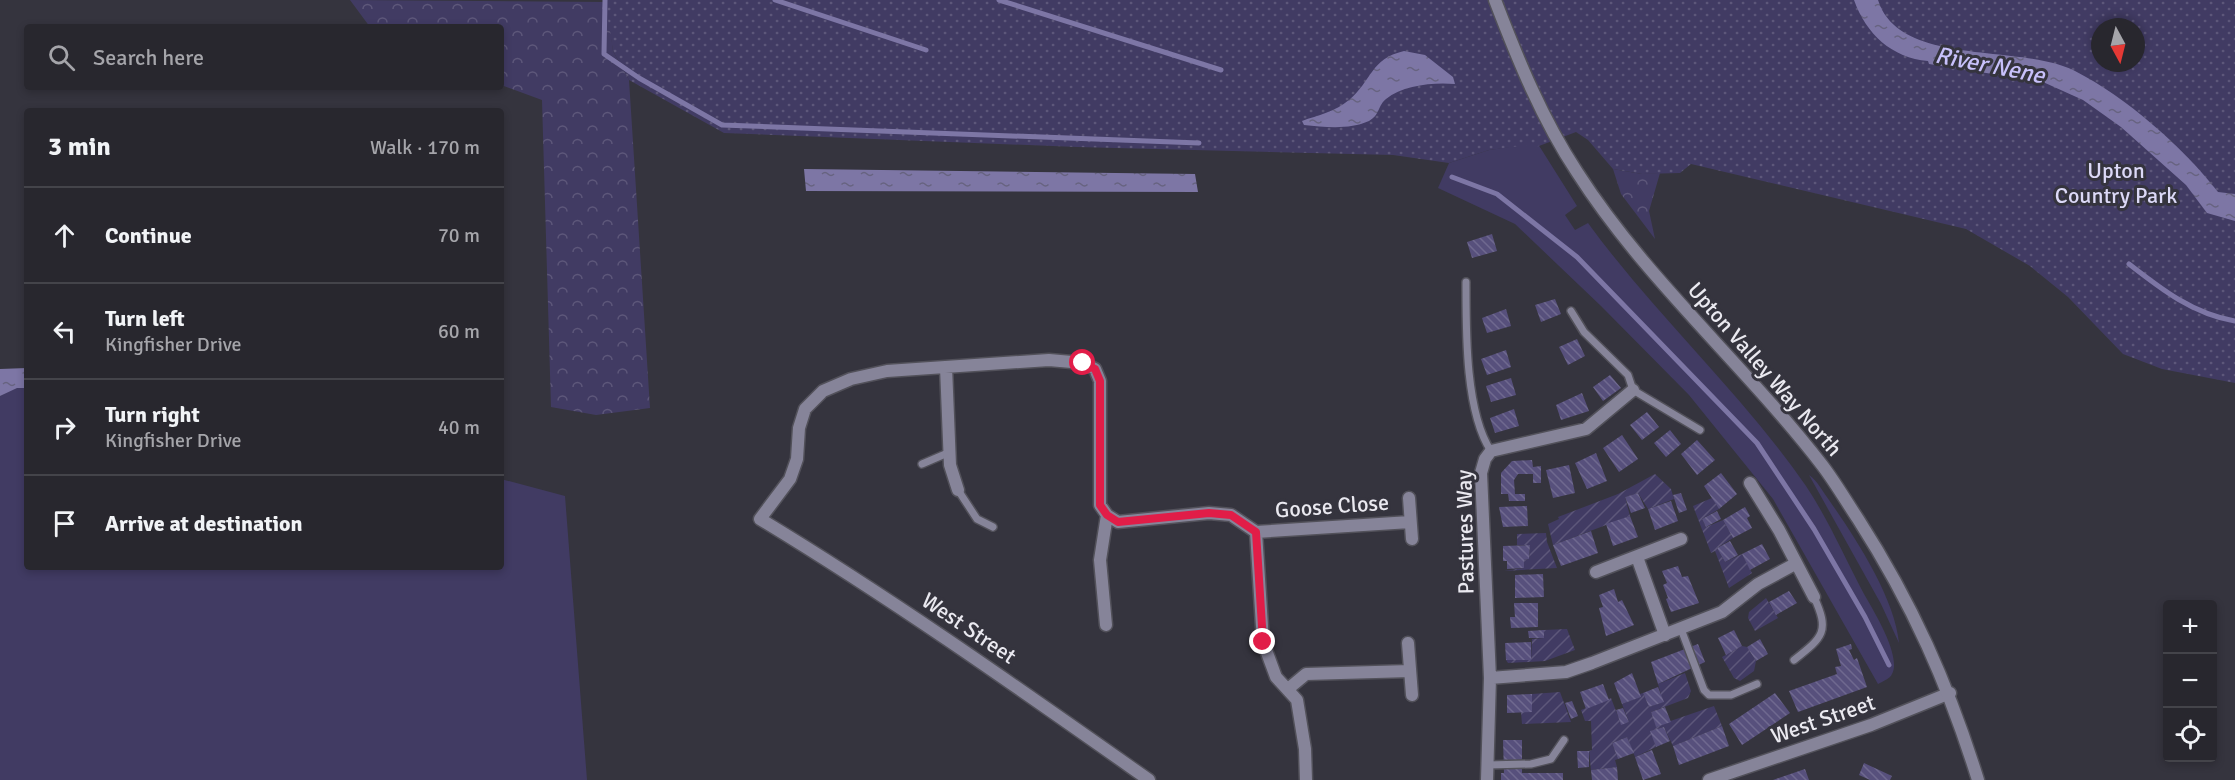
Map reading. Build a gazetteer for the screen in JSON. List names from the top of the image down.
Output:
{
  "streets": {
    "street": [
      "Upton Valley Way North",
      "Goose Close",
      "Pastures Way",
      "West Street"
    ]
  },
  "crossings": [
    ["Upton Valley Way North", "West Street"]
  ],
  "water": ["River Nene"],
  "parks": ["Upton Country Park"],
  "north": "bottom",
  "page": {
    "search": "Search here",
    "heading": ["3 min", "Walk · 170 m"],
    "list": [
      ["Continue", "70 m"],
      ["Turn left", "Kingfisher Drive", "60 m"],
      ["Turn right", "Kingfisher Drive", "40 m"],
      "Arrive at destination"
    ],
    "map_buttons": ["+", "−"]
  }
}
